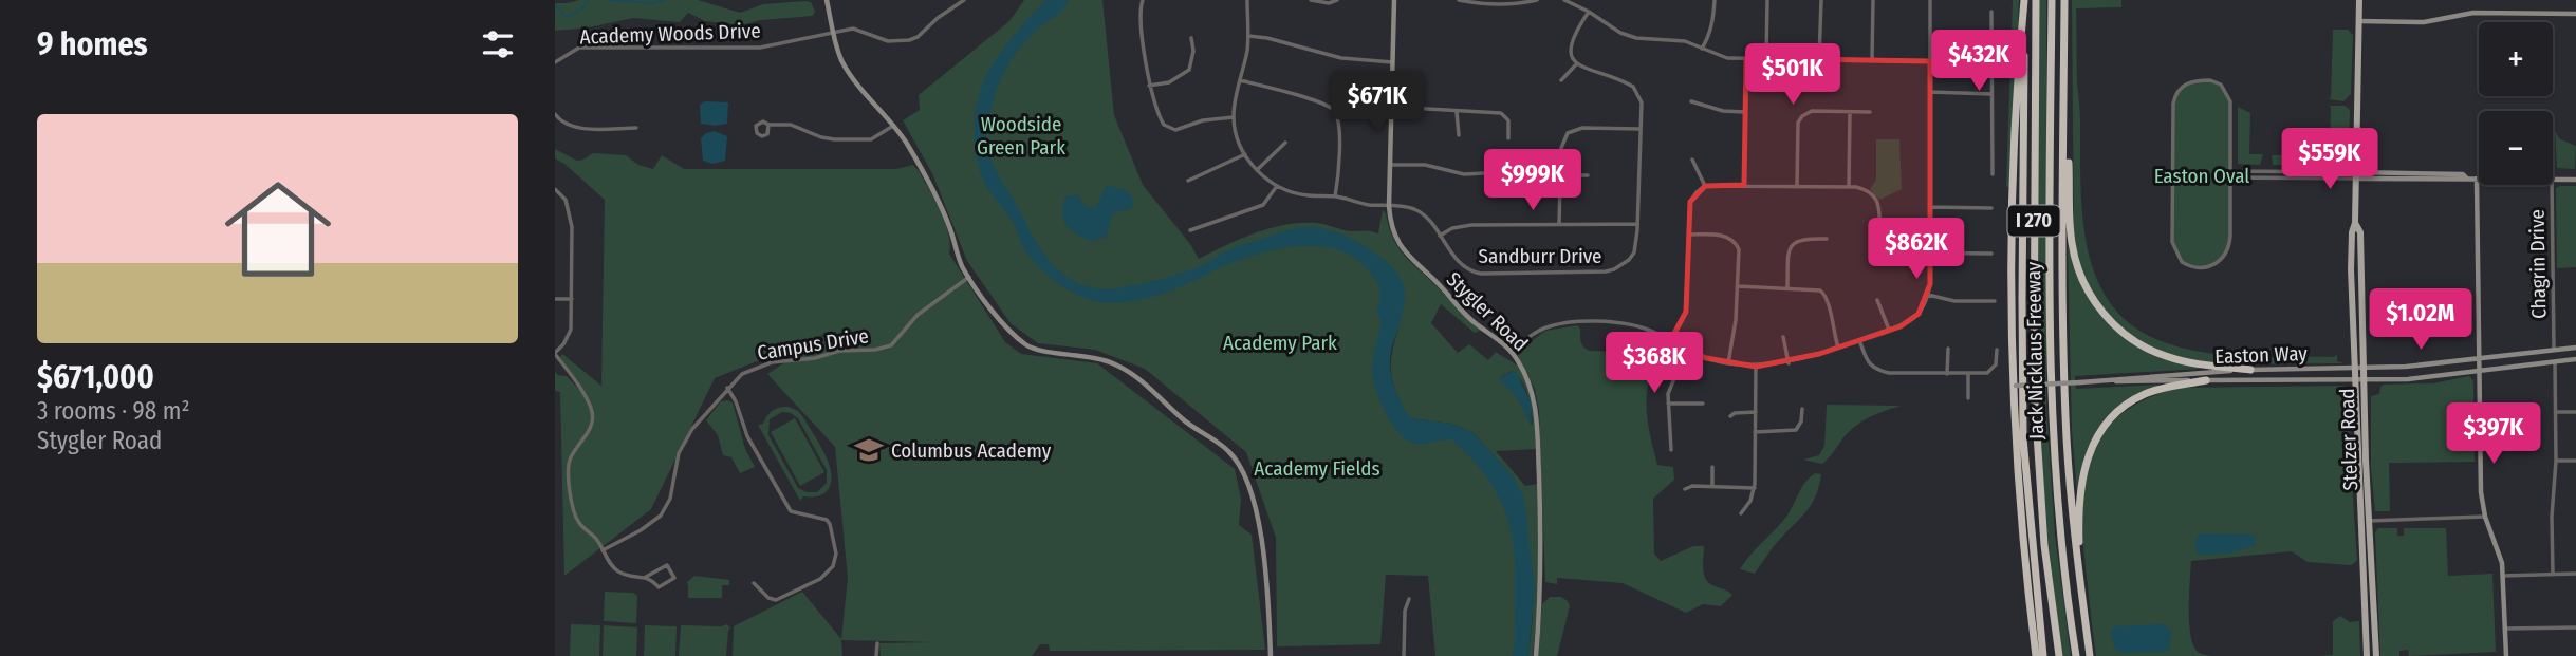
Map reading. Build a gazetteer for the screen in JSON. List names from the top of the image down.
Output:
{
  "streets": {
    "highway": ["I 270", "Jack Nicklaus Freeway"],
    "main road": ["Stygler Road", "Easton Way", "Stelzer Road"],
    "street": [
      "Academy Woods Drive",
      "Sandburr Drive",
      "Chagrin Drive",
      "Campus Drive"
    ]
  },
  "crossings": [
    ["Sandburr Drive", "Stygler Road"],
    ["Chagrin Drive", "Easton Way"],
    ["Easton Way", "Stelzer Road"]
  ],
  "parks": [
    "Woodside Green Park",
    "Easton Oval",
    "Academy Park",
    "Academy Fields"
  ],
  "places": {
    "school or university": ["Columbus Academy"]
  },
  "page": {
    "heading": "9 homes",
    "map_buttons": ["+", "−"],
    "price": [
      "$432K",
      "$501K",
      "$671K",
      "$559K",
      "$999K",
      "$862K",
      "$1.02M",
      "$368K",
      "$397K"
    ],
    "list": [
      {
        "name": "$671,000",
        "note": "3 rooms · 98 m² · Stygler Road"
      }
    ]
  }
}
